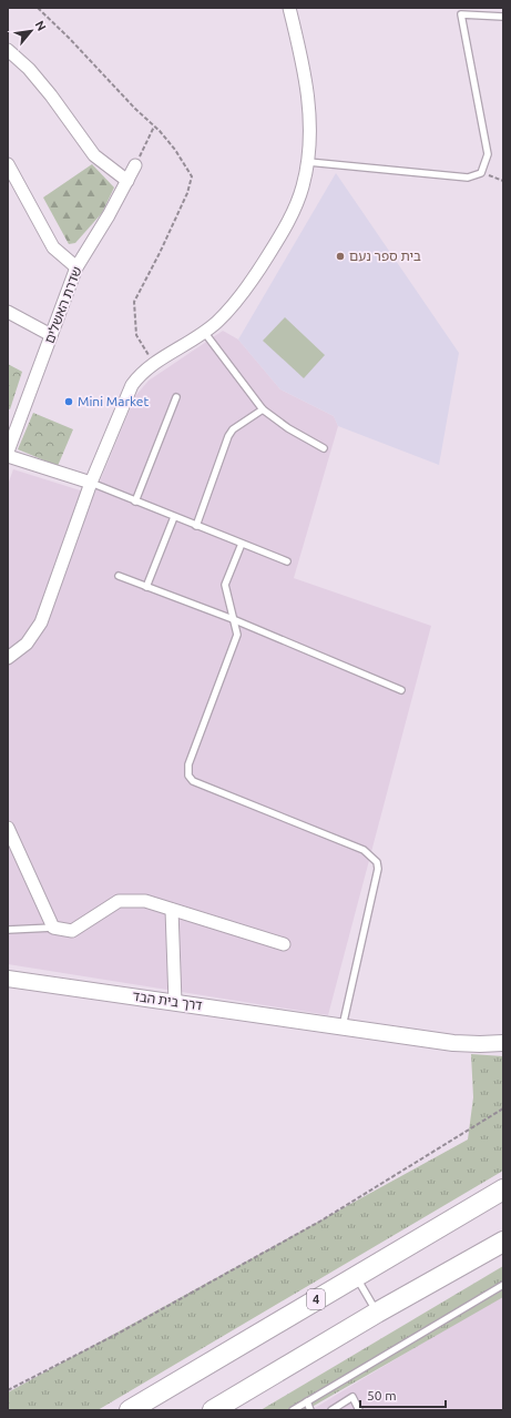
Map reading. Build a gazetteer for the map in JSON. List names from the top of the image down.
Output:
{
  "streets": {
    "highway": ["4"],
    "street": ["שדרת האשלים", "דרך בית הבד"]
  },
  "places": ["בית ספר נעם", "Mini Market"],
  "scale_bar": "50 m",
  "north": "top right"
}
